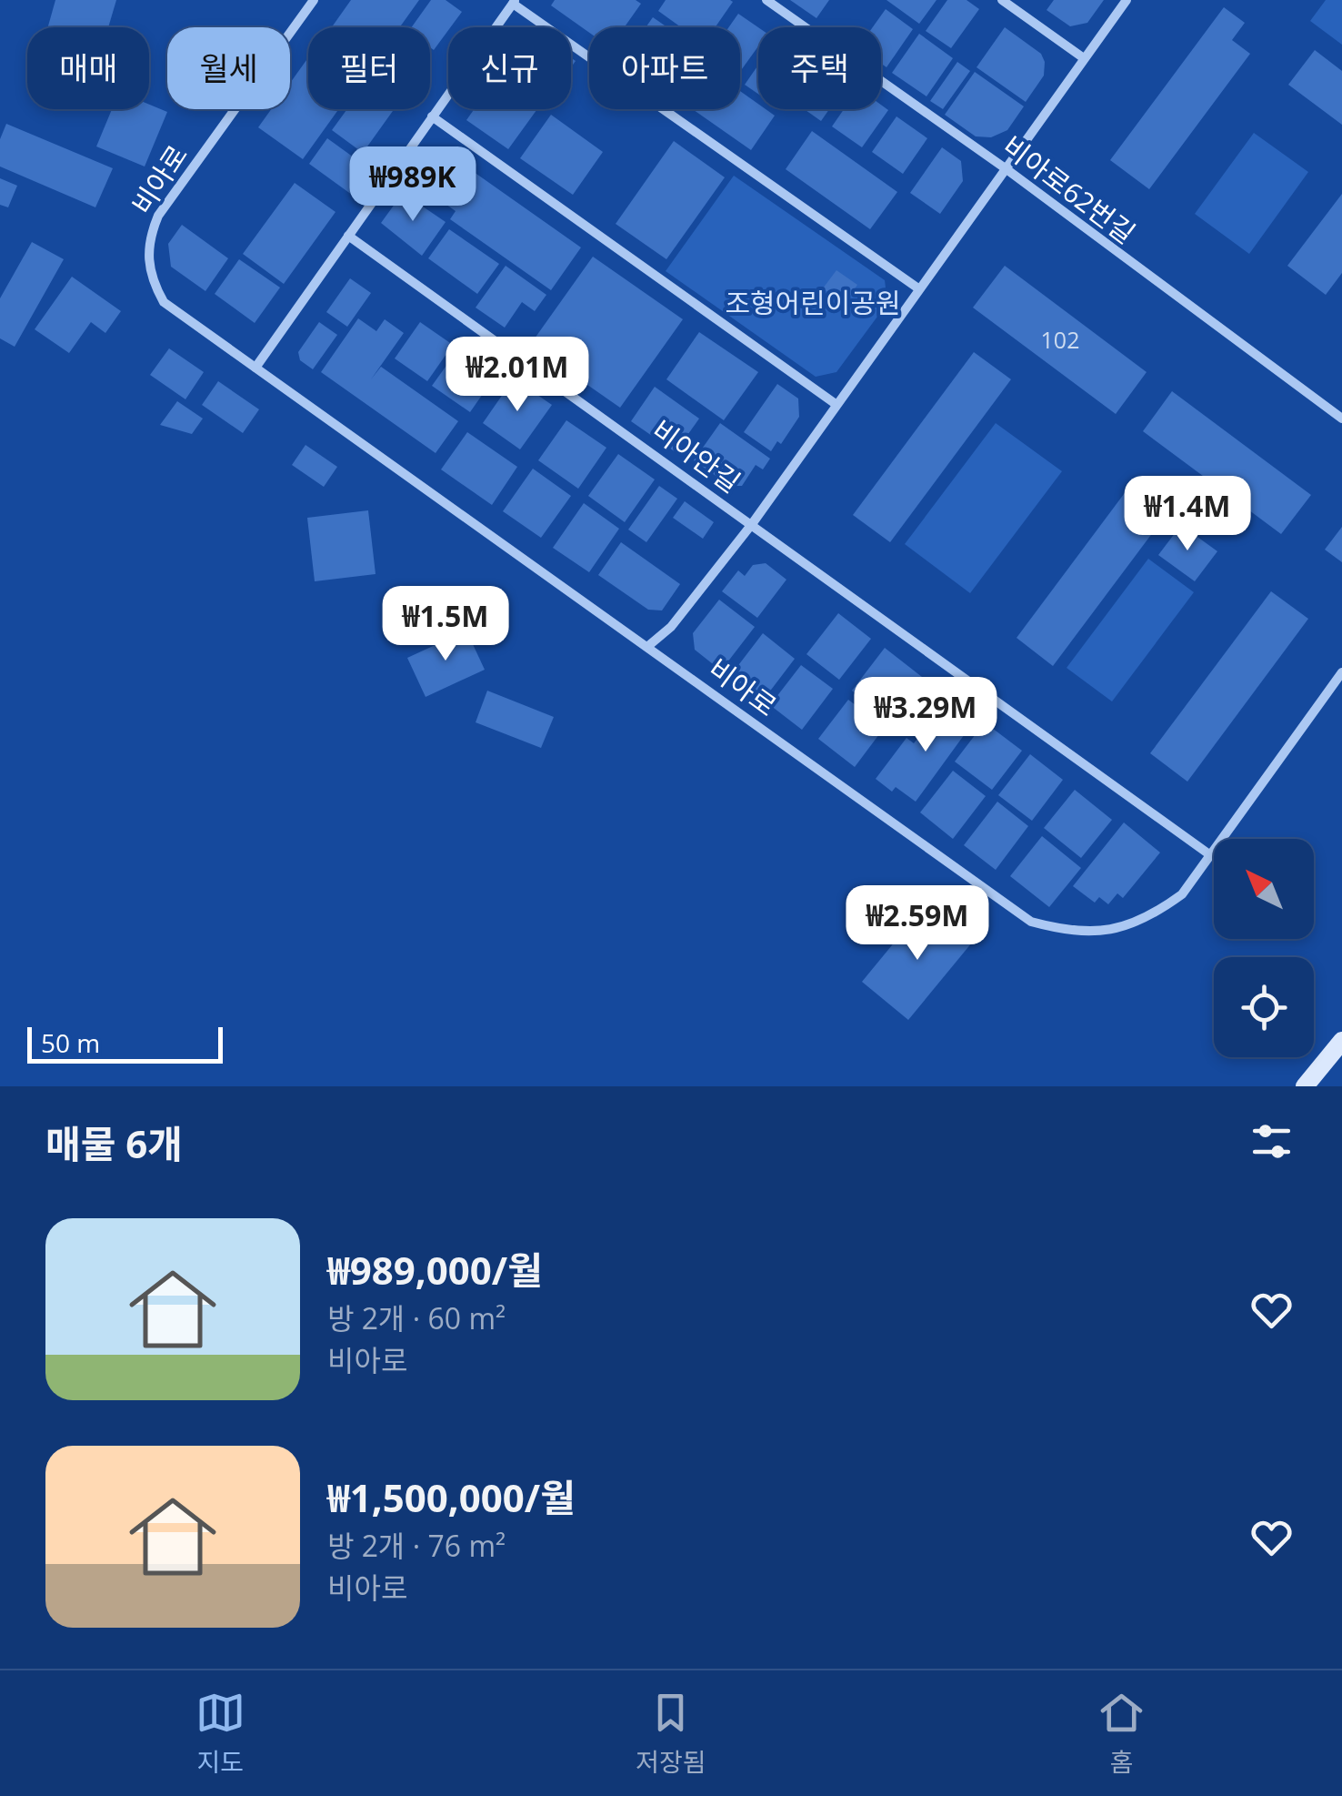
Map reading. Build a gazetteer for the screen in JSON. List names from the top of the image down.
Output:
{
  "streets": {
    "street": ["비아로", "비아로62번길", "비아안길"]
  },
  "crossings": [
    ["비아로", "비아안길"],
    ["비아로62번길", "비아안길"]
  ],
  "parks": ["조형어린이공원"],
  "house_numbers": ["102"],
  "scale_bar": "50 m",
  "north": "top left",
  "page": {
    "chip": [
      "매매",
      "월세",
      "필터",
      "신규",
      "아파트",
      "주택"
    ],
    "price": [
      "₩989K",
      "₩2.01M",
      "₩1.4M",
      "₩1.5M",
      "₩3.29M",
      "₩2.59M"
    ],
    "scale": "50 m",
    "heading": "매물 6개",
    "list": [
      {
        "name": "₩989,000/월",
        "note": "방 2개 · 60 m² · 비아로"
      },
      {
        "name": "₩1,500,000/월",
        "note": "방 2개 · 76 m² · 비아로"
      }
    ],
    "tabs": ["지도", "저장됨", "홈"]
  }
}
